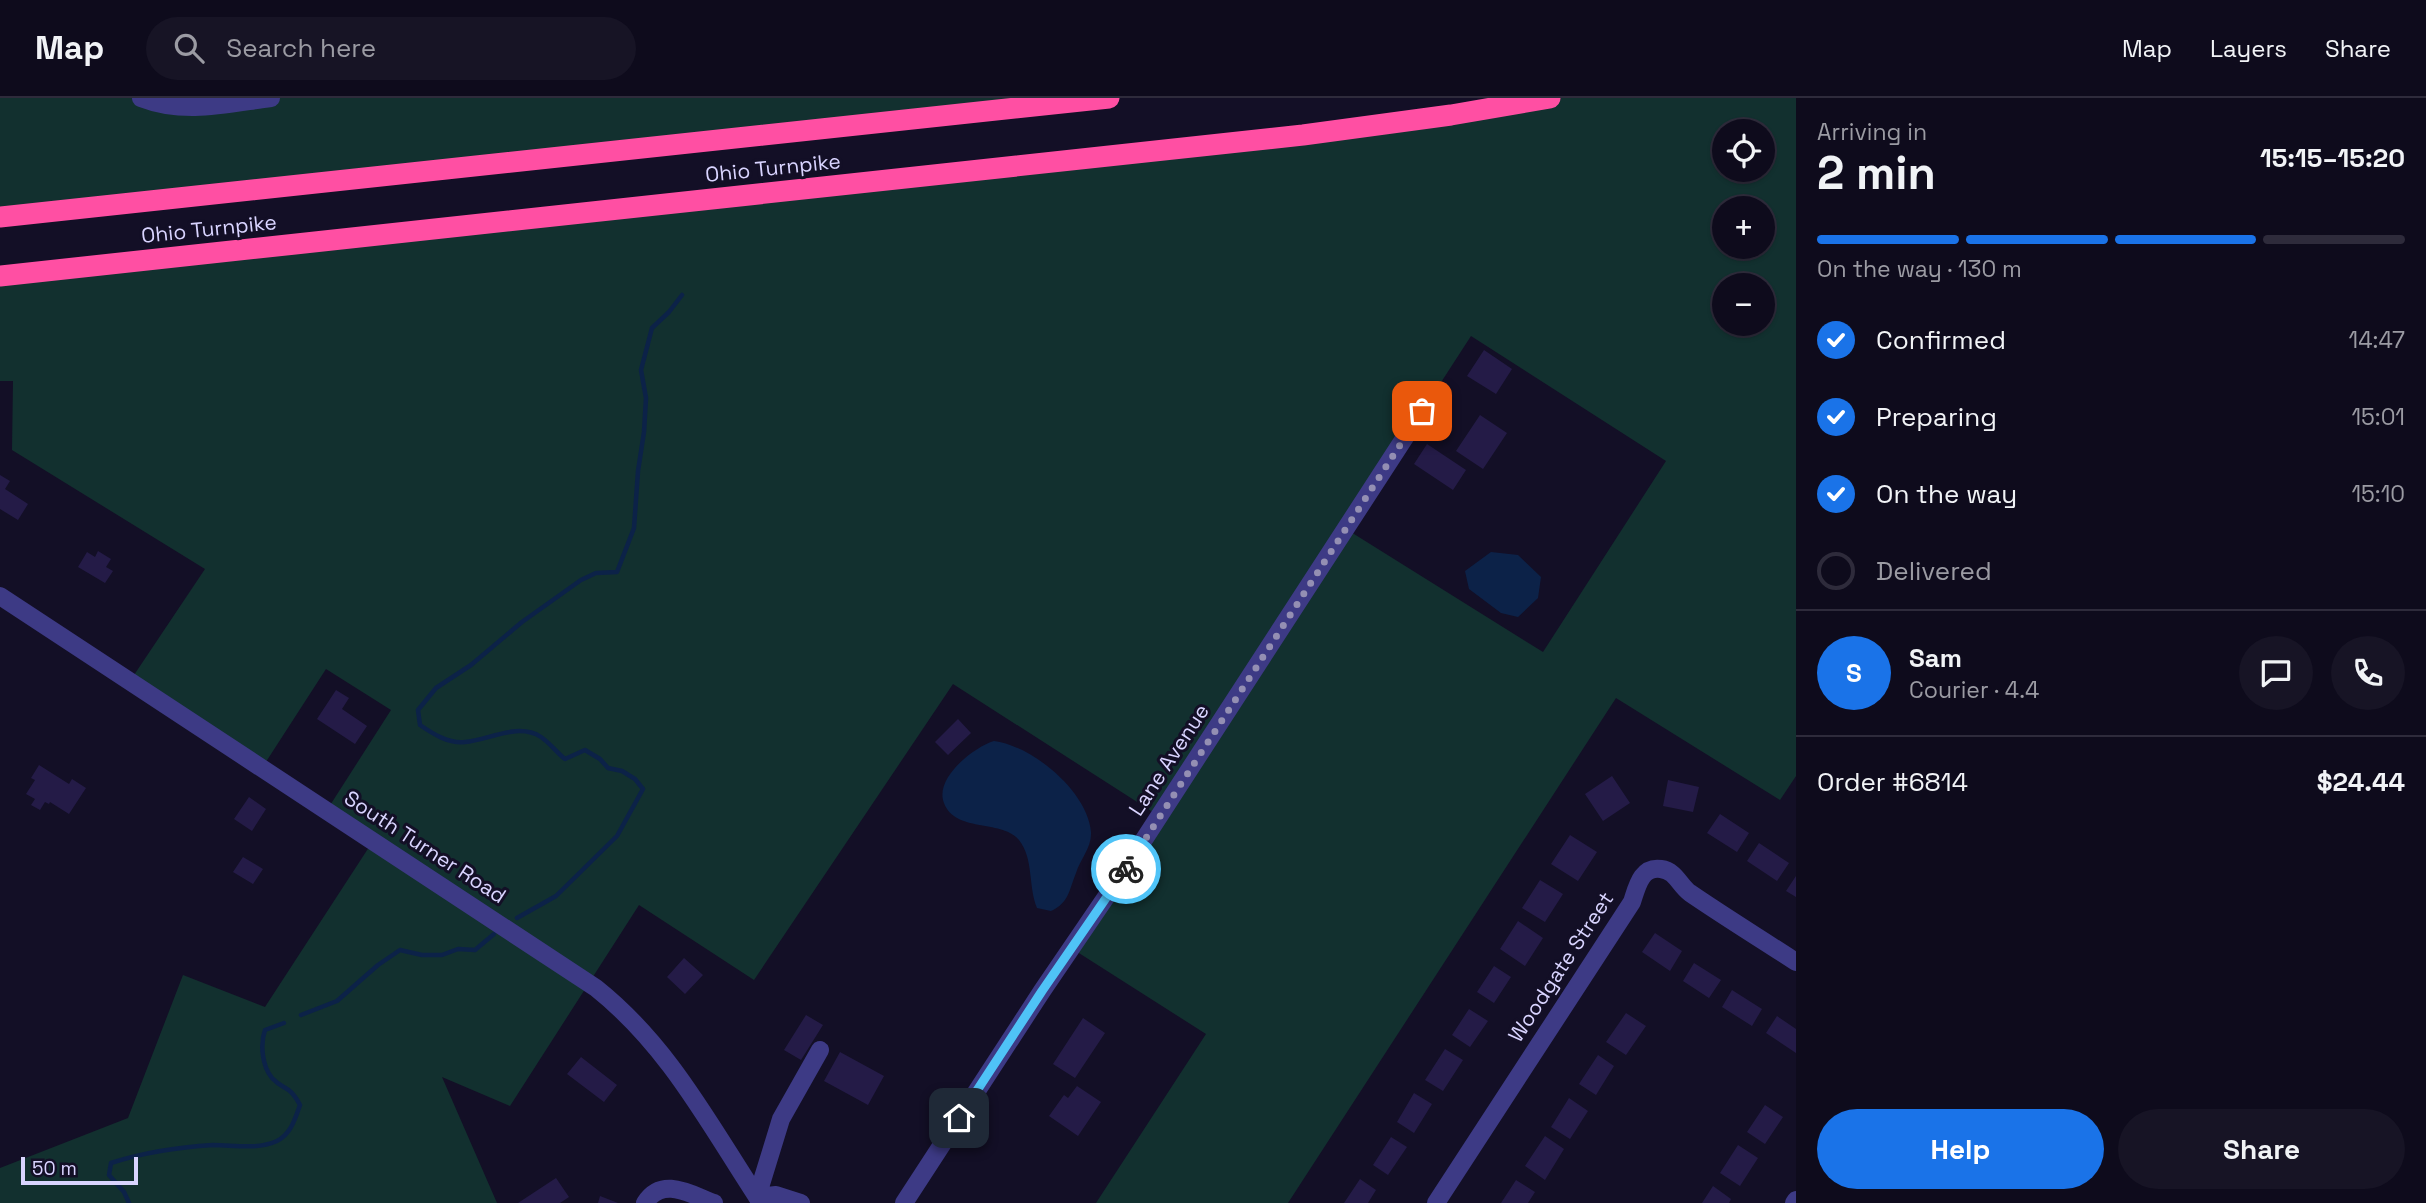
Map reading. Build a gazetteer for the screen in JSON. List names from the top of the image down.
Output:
{
  "streets": {
    "highway": ["Ohio Turnpike"],
    "street": ["Lane Avenue", "South Turner Road", "Woodgate Street"]
  },
  "scale_bar": "50 m",
  "page": {
    "header": "Map",
    "search": "Search here",
    "nav": ["Map", "Layers", "Share"],
    "heading": ["2 min", "Arriving in", "15:15–15:20"],
    "panel": [
      "Sam",
      "Courier · 4.4",
      "Order #6814",
      "$24.44"
    ],
    "map_buttons": ["+", "−"],
    "bar": "On the way · 130 m",
    "list": [
      ["Confirmed", "14:47"],
      ["Preparing", "15:01"],
      ["On the way", "15:10"],
      "Delivered"
    ],
    "round": "S",
    "buttons": ["Help", "Share"],
    "scale": "50 m"
  }
}
